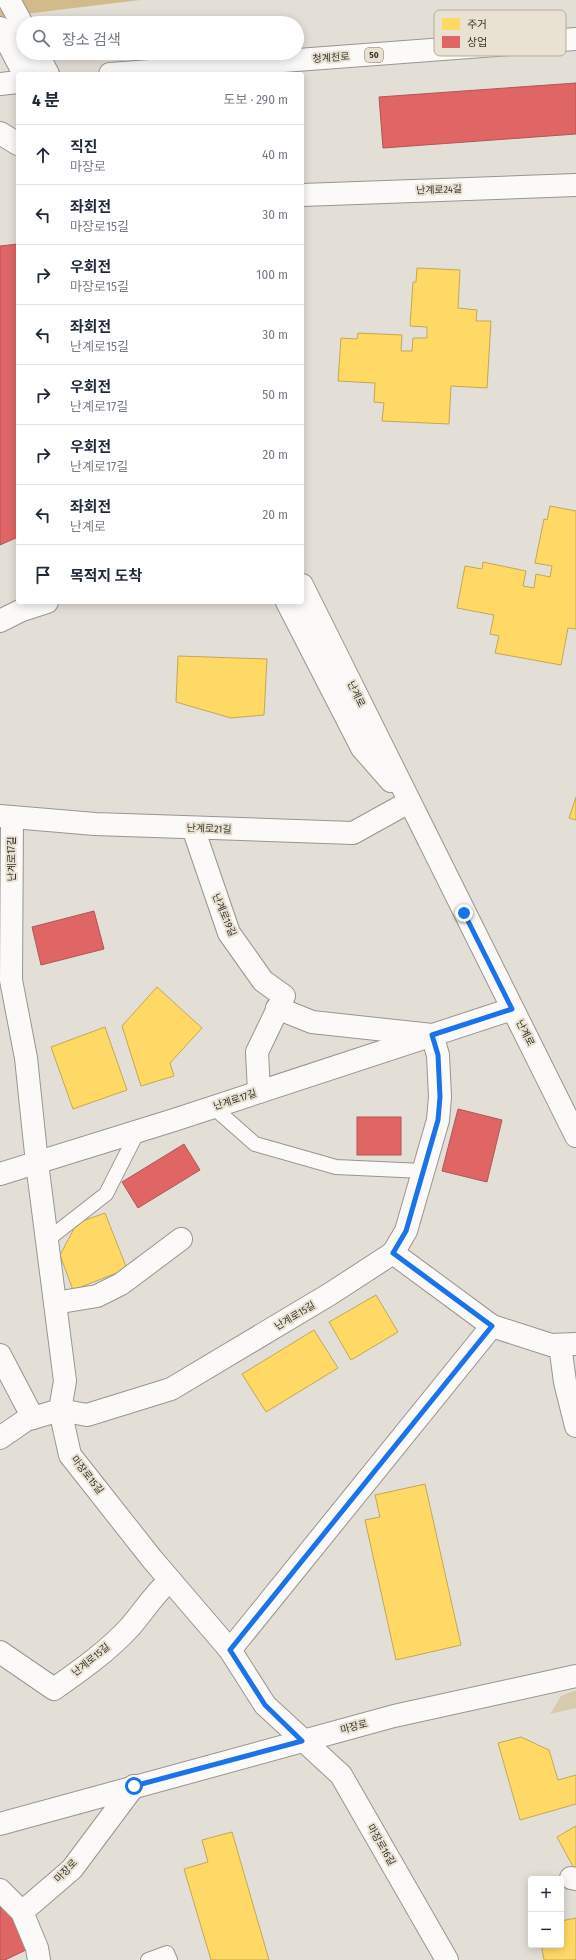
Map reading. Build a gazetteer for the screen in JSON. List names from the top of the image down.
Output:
{
  "streets": {
    "street": [
      "50",
      "청계천로",
      "난계로24길",
      "난계로",
      "난계로21길",
      "난계로17길",
      "난계로19길",
      "난계로15길",
      "마장로15길",
      "마장로",
      "마장로16길"
    ]
  },
  "crossings": [
    ["난계로", "난계로21길"],
    ["난계로", "난계로17길"],
    ["난계로21길", "난계로17길"],
    ["난계로21길", "난계로19길"],
    ["난계로17길", "난계로19길"],
    ["난계로17길", "마장로15길"],
    ["난계로15길", "마장로15길"],
    ["마장로15길", "마장로"],
    ["마장로15길", "마장로16길"],
    ["마장로", "마장로16길"]
  ],
  "legend": ["주거", "상업"],
  "page": {
    "search": "장소 검색",
    "heading": ["4 분", "도보 · 290 m"],
    "list": [
      ["직진", "마장로", "40 m"],
      ["좌회전", "마장로15길", "30 m"],
      ["우회전", "마장로15길", "100 m"],
      ["좌회전", "난계로15길", "30 m"],
      ["우회전", "난계로17길", "50 m"],
      ["우회전", "난계로17길", "20 m"],
      ["좌회전", "난계로", "20 m"],
      "목적지 도착"
    ],
    "map_buttons": ["+", "−"]
  }
}
